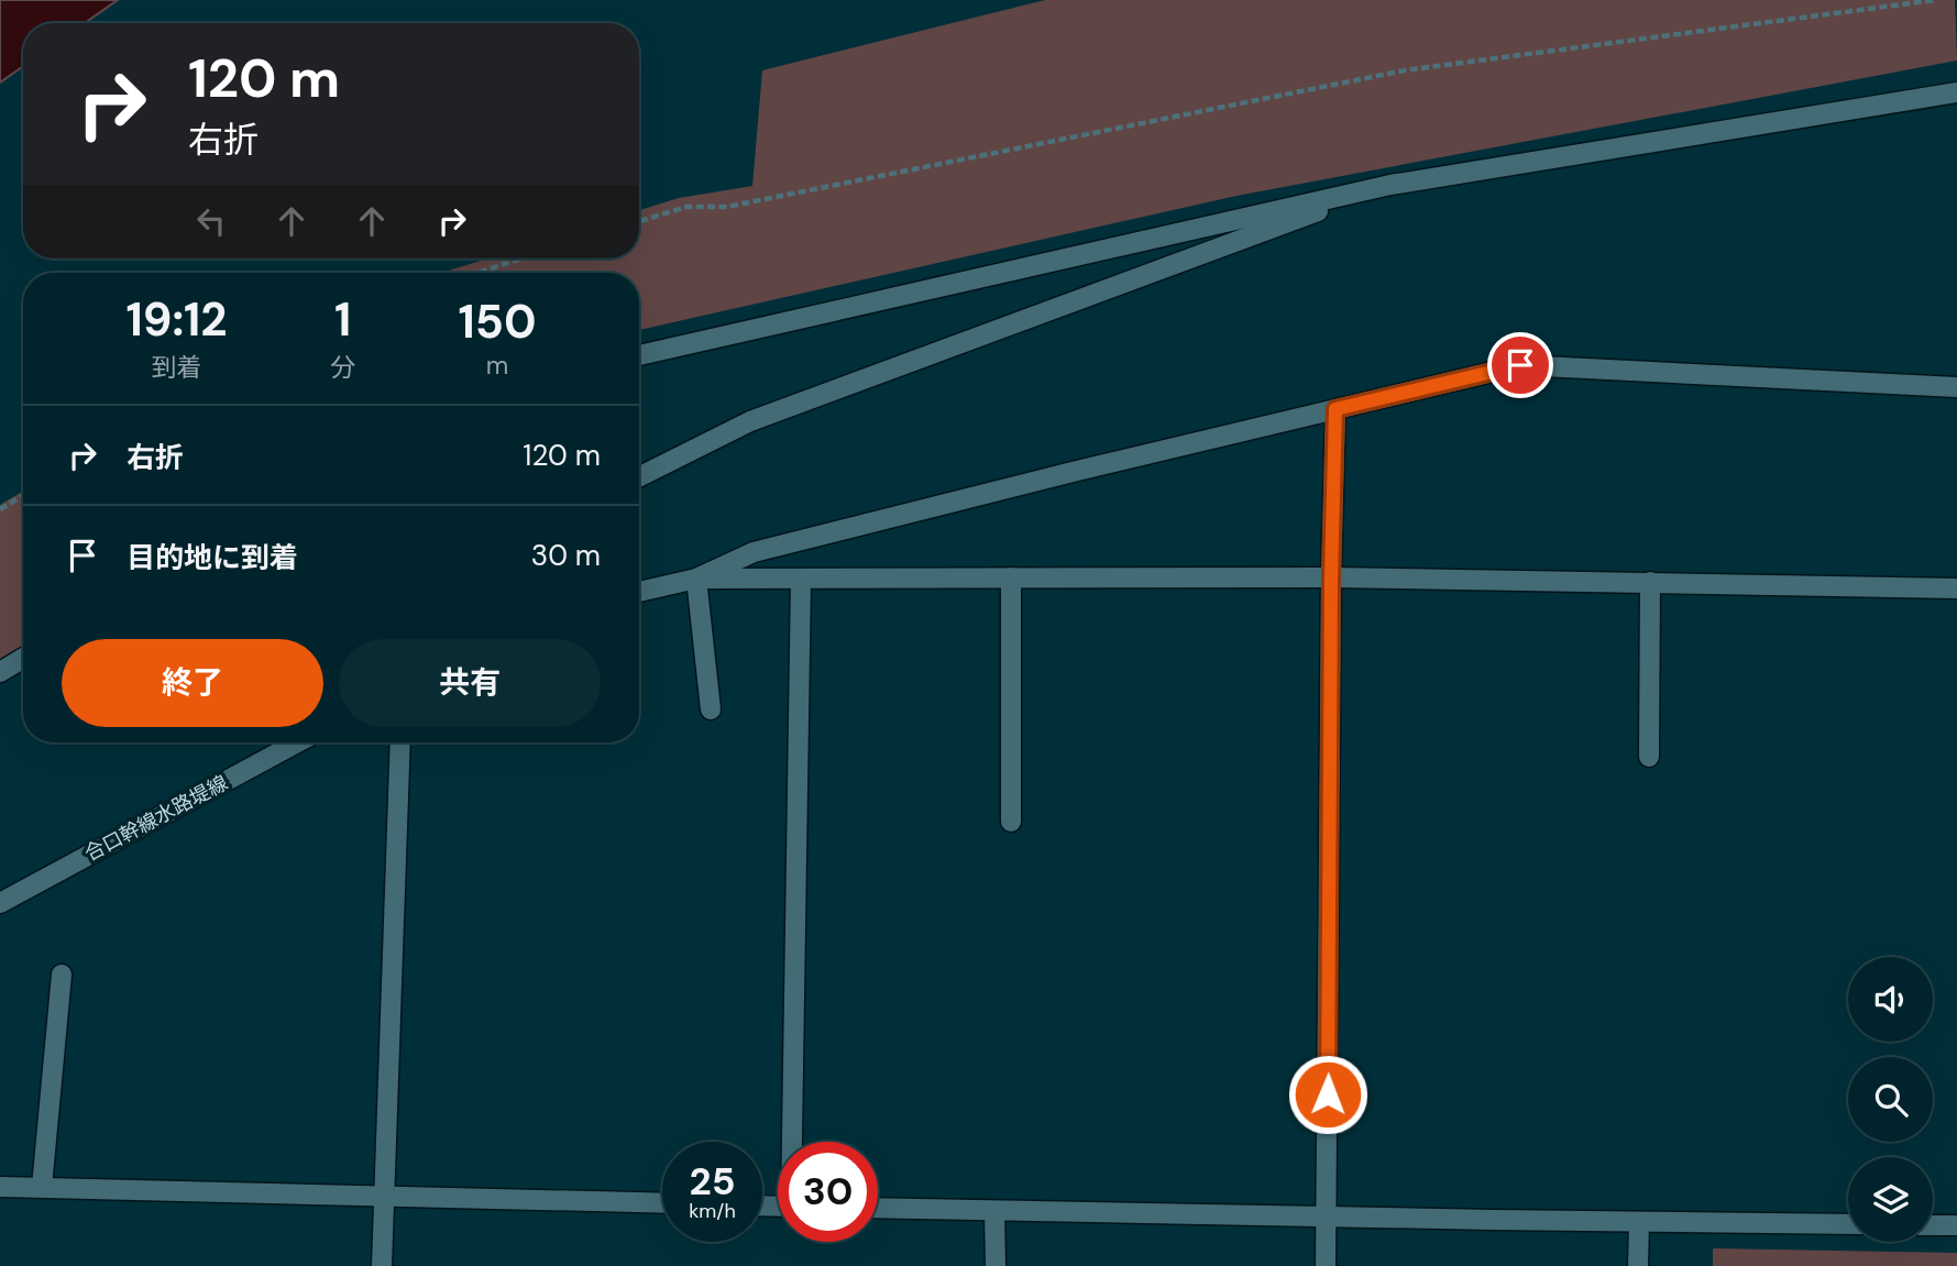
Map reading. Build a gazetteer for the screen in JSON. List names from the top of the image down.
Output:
{
  "streets": {
    "street": ["合口幹線水路堤線"]
  },
  "page": {
    "turn": ["120 m", "右折"],
    "eta": [
      "19:12",
      "到着",
      "1",
      "分",
      "150",
      "m"
    ],
    "list": [
      {
        "name": "右折",
        "value": "120 m"
      },
      {
        "name": "目的地に到着",
        "value": "30 m"
      }
    ],
    "buttons": ["終了", "共有"],
    "speed": "25 km/h",
    "limit": "30"
  }
}
